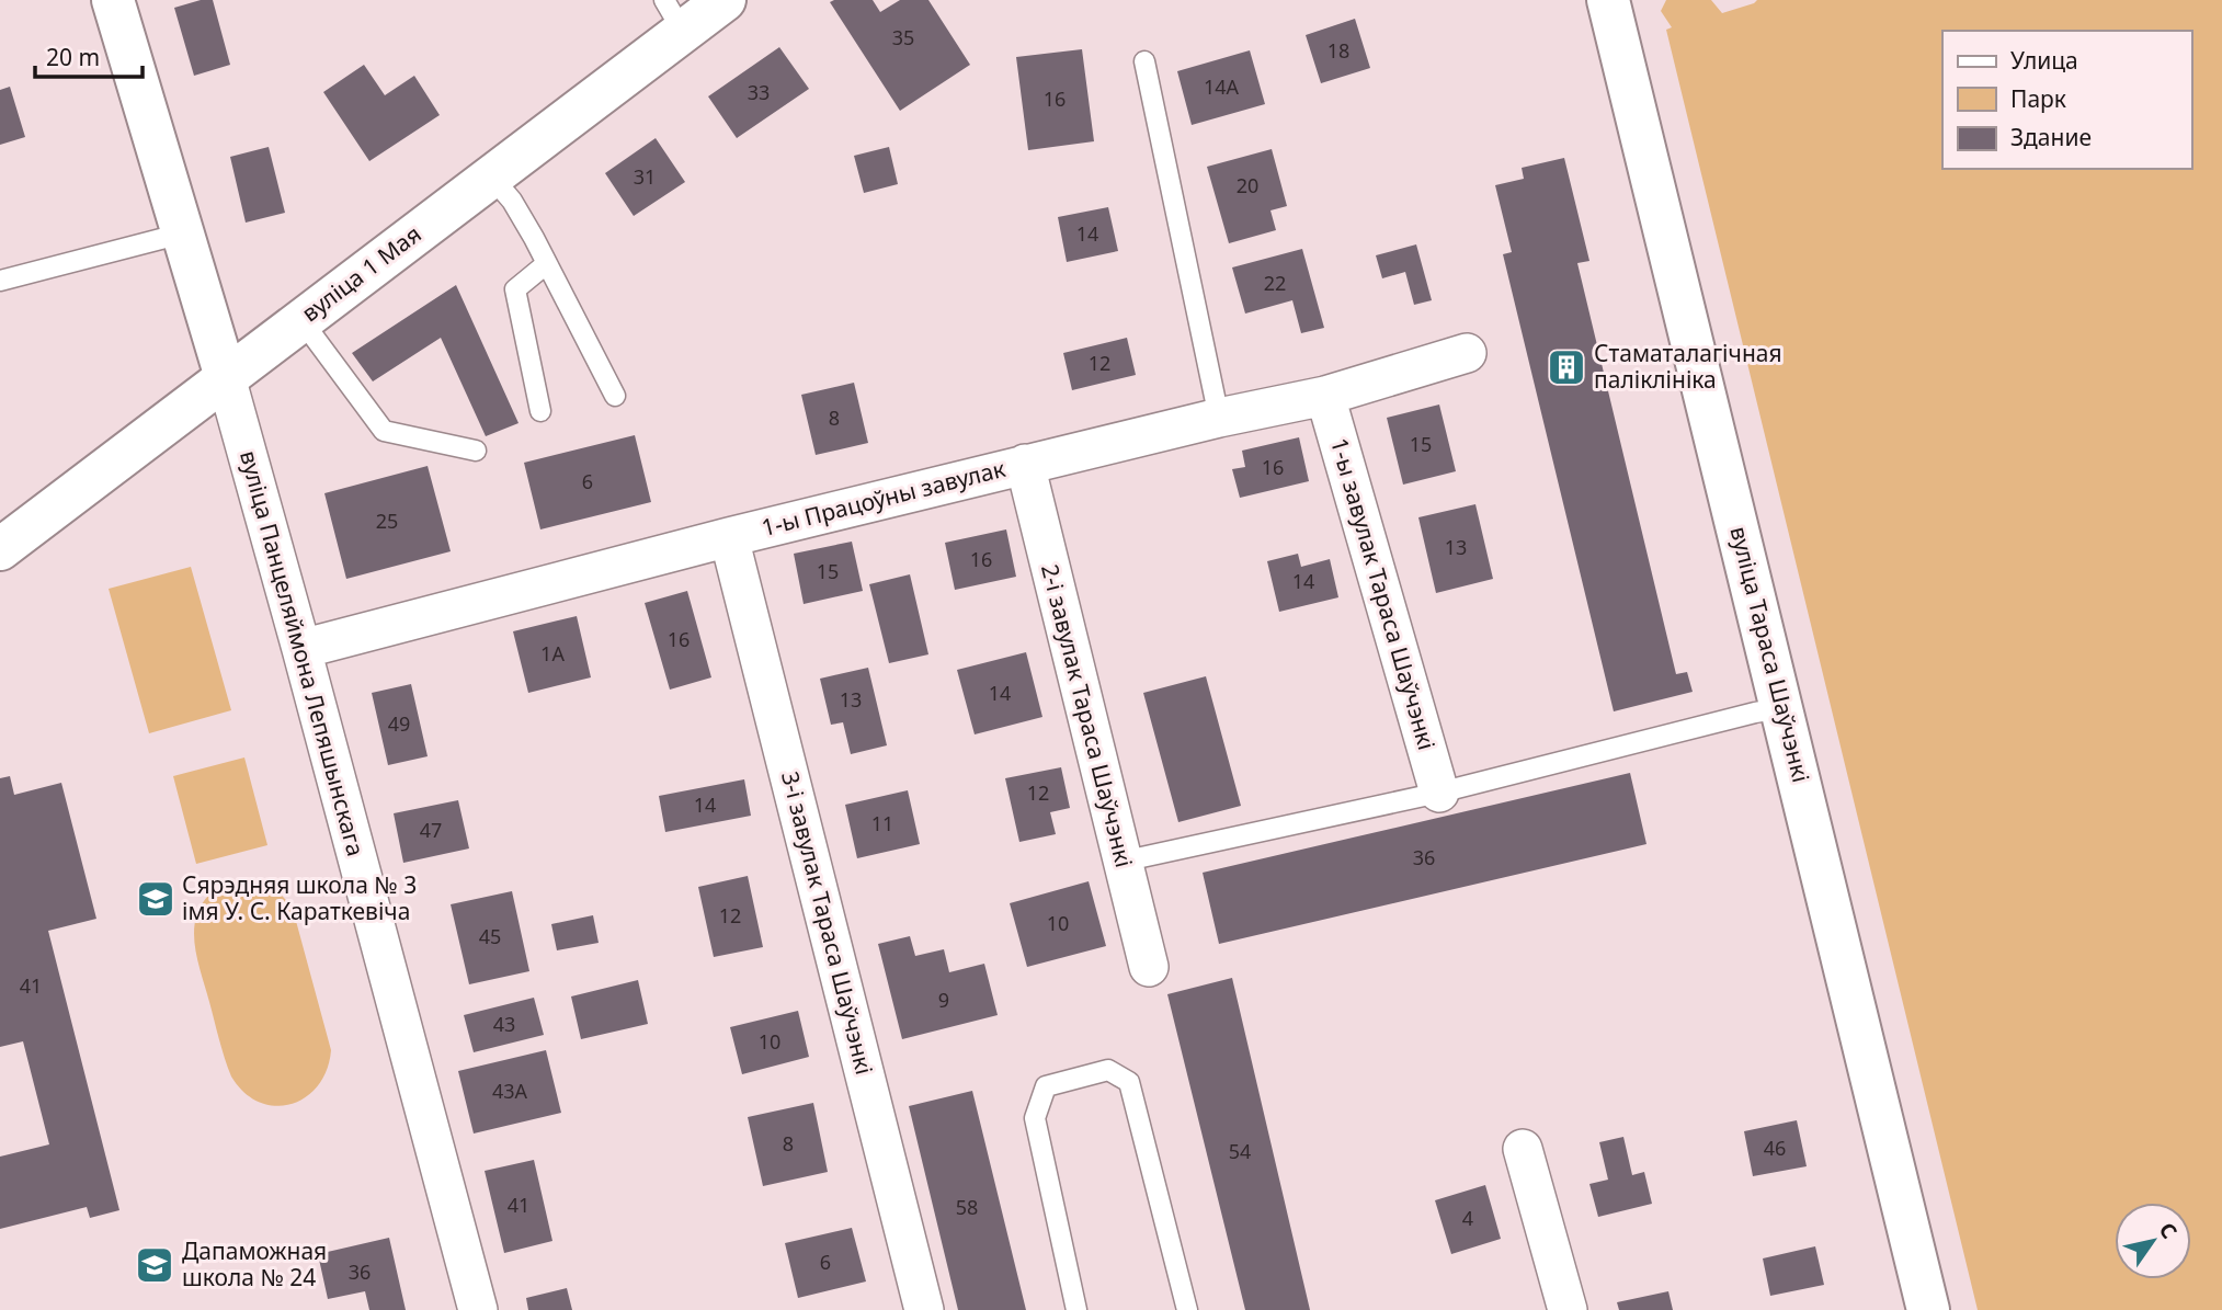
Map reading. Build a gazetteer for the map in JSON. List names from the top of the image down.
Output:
{
  "streets": {
    "street": [
      "вуліца 1 Мая",
      "1-ы Працоўны завулак",
      "1-ы завулак Тараса Шаўчэнкі",
      "вуліца Панцеляймона Лепяшынскага",
      "вуліца Тараса Шаўчэнкі",
      "2-і завулак Тараса Шаўчэнкі",
      "3-і завулак Тараса Шаўчэнкі"
    ]
  },
  "crossings": [
    ["вуліца 1 Мая", "вуліца Панцеляймона Лепяшынскага"],
    ["1-ы Працоўны завулак", "1-ы завулак Тараса Шаўчэнкі"],
    ["1-ы Працоўны завулак", "вуліца Панцеляймона Лепяшынскага"],
    ["1-ы Працоўны завулак", "2-і завулак Тараса Шаўчэнкі"],
    ["1-ы Працоўны завулак", "3-і завулак Тараса Шаўчэнкі"]
  ],
  "places": {
    "building": ["Стаматалагічная паліклініка"],
    "school or university": ["Сярэдняя школа № 3 імя У. С. Караткевіча", "Дапаможная школа № 24"]
  },
  "house_numbers": [
    "35",
    "18",
    "14А",
    "33",
    "16",
    "31",
    "20",
    "14",
    "22",
    "12",
    "8",
    "15",
    "16",
    "6",
    "25",
    "13",
    "16",
    "15",
    "14",
    "16",
    "1А",
    "14",
    "13",
    "49",
    "12",
    "14",
    "11",
    "47",
    "36",
    "12",
    "10",
    "45",
    "41",
    "9",
    "43",
    "10",
    "43А",
    "8",
    "46",
    "54",
    "41",
    "58",
    "4",
    "6",
    "36"
  ],
  "legend": ["Улица", "Парк", "Здание"],
  "scale_bar": "20 m",
  "north": "top right"
}
